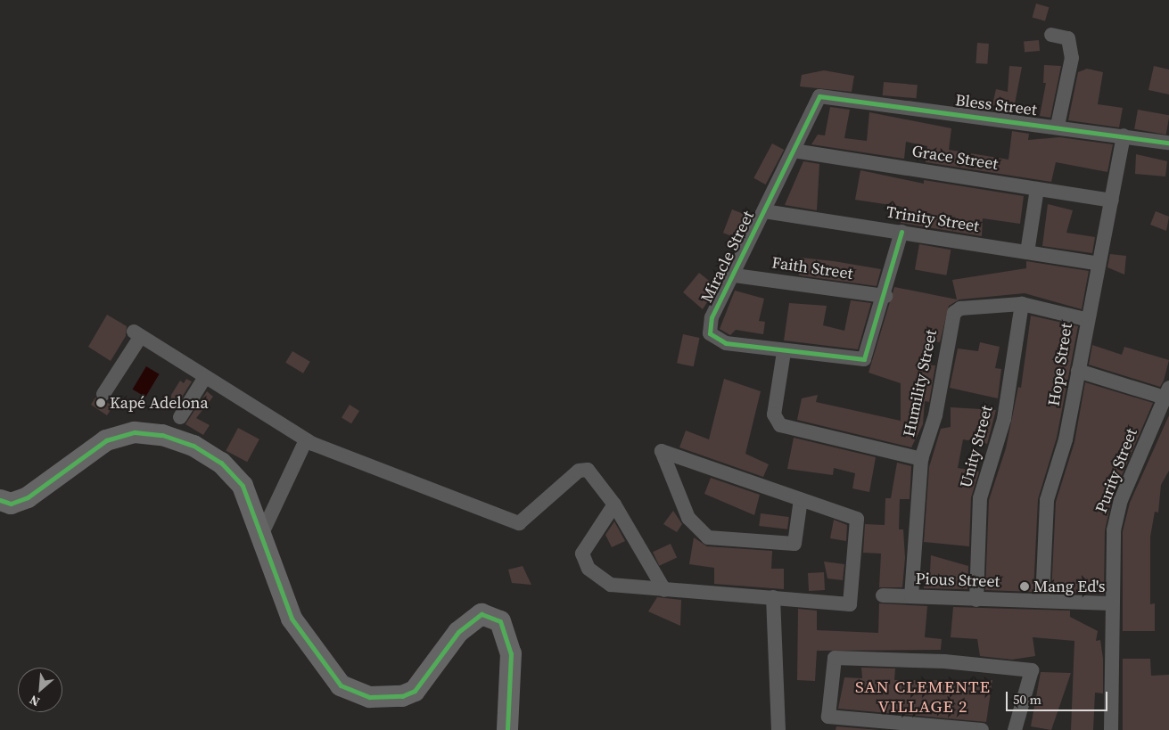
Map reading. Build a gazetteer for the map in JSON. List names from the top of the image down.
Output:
{
  "streets": {
    "street": [
      "Bless Street",
      "Grace Street",
      "Trinity Street",
      "Miracle Street",
      "Faith Street",
      "Hope Street",
      "Humility Street",
      "Unity Street",
      "Purity Street",
      "Pious Street"
    ]
  },
  "crossings": [
    ["Bless Street", "Miracle Street"],
    ["Bless Street", "Hope Street"],
    ["Grace Street", "Miracle Street"],
    ["Grace Street", "Hope Street"],
    ["Trinity Street", "Miracle Street"],
    ["Trinity Street", "Hope Street"],
    ["Miracle Street", "Faith Street"],
    ["Hope Street", "Humility Street"],
    ["Hope Street", "Pious Street"],
    ["Humility Street", "Unity Street"],
    ["Humility Street", "Pious Street"],
    ["Unity Street", "Pious Street"],
    ["Purity Street", "Pious Street"]
  ],
  "districts": ["SAN CLEMENTE VILLAGE 2"],
  "places": ["Kapé Adelona", "Mang Ed's"],
  "scale_bar": "50 m",
  "north": "bottom left"
}
